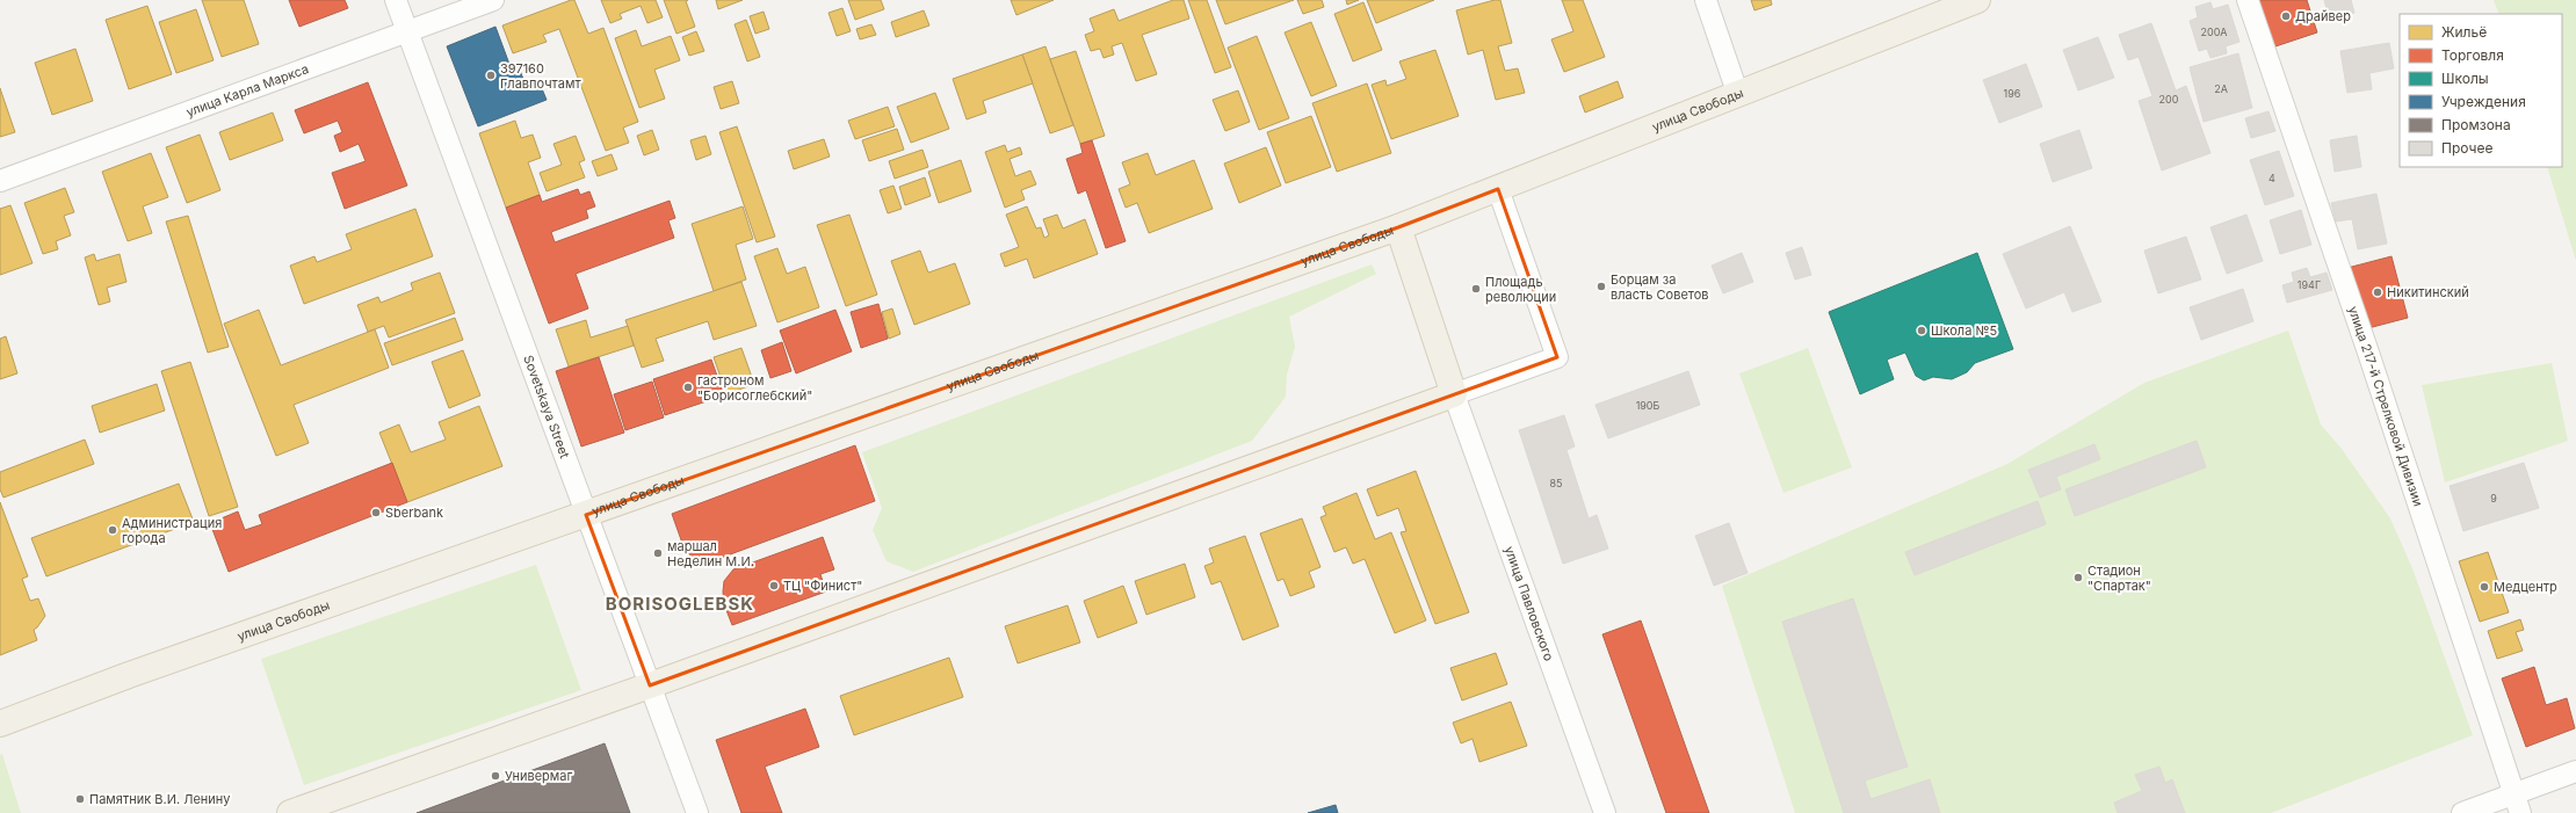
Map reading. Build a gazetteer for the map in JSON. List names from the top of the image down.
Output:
{
  "streets": {
    "main road": ["улица Свободы"],
    "street": [
      "улица Карла Маркса",
      "Sovetskaya Street",
      "улица 217-й Стрелковой Дивизии",
      "улица Павловского"
    ]
  },
  "crossings": [
    ["улица Карла Маркса", "Sovetskaya Street"],
    ["улица Свободы", "Sovetskaya Street"]
  ],
  "districts": ["BORISOGLEBSK"],
  "places": [
    "Драйвер",
    "397160 Главпочтамт",
    "Борцам за власть Советов",
    "Площадь революции",
    "Никитинский",
    "Школа №5",
    "гастроном \"Борисоглебский\"",
    "Sberbank",
    "Администрация города",
    "маршал Неделин М.И.",
    "Стадион \"Спартак\"",
    "ТЦ \"Финист\"",
    "Медцентр",
    "Универмаг",
    "Памятник В.И. Ленину"
  ],
  "house_numbers": [
    "200А",
    "2А",
    "196",
    "200",
    "4",
    "194Г",
    "190Б",
    "85",
    "9"
  ],
  "legend": [
    "Жильё",
    "Торговля",
    "Школы",
    "Учреждения",
    "Промзона",
    "Прочее"
  ]
}
